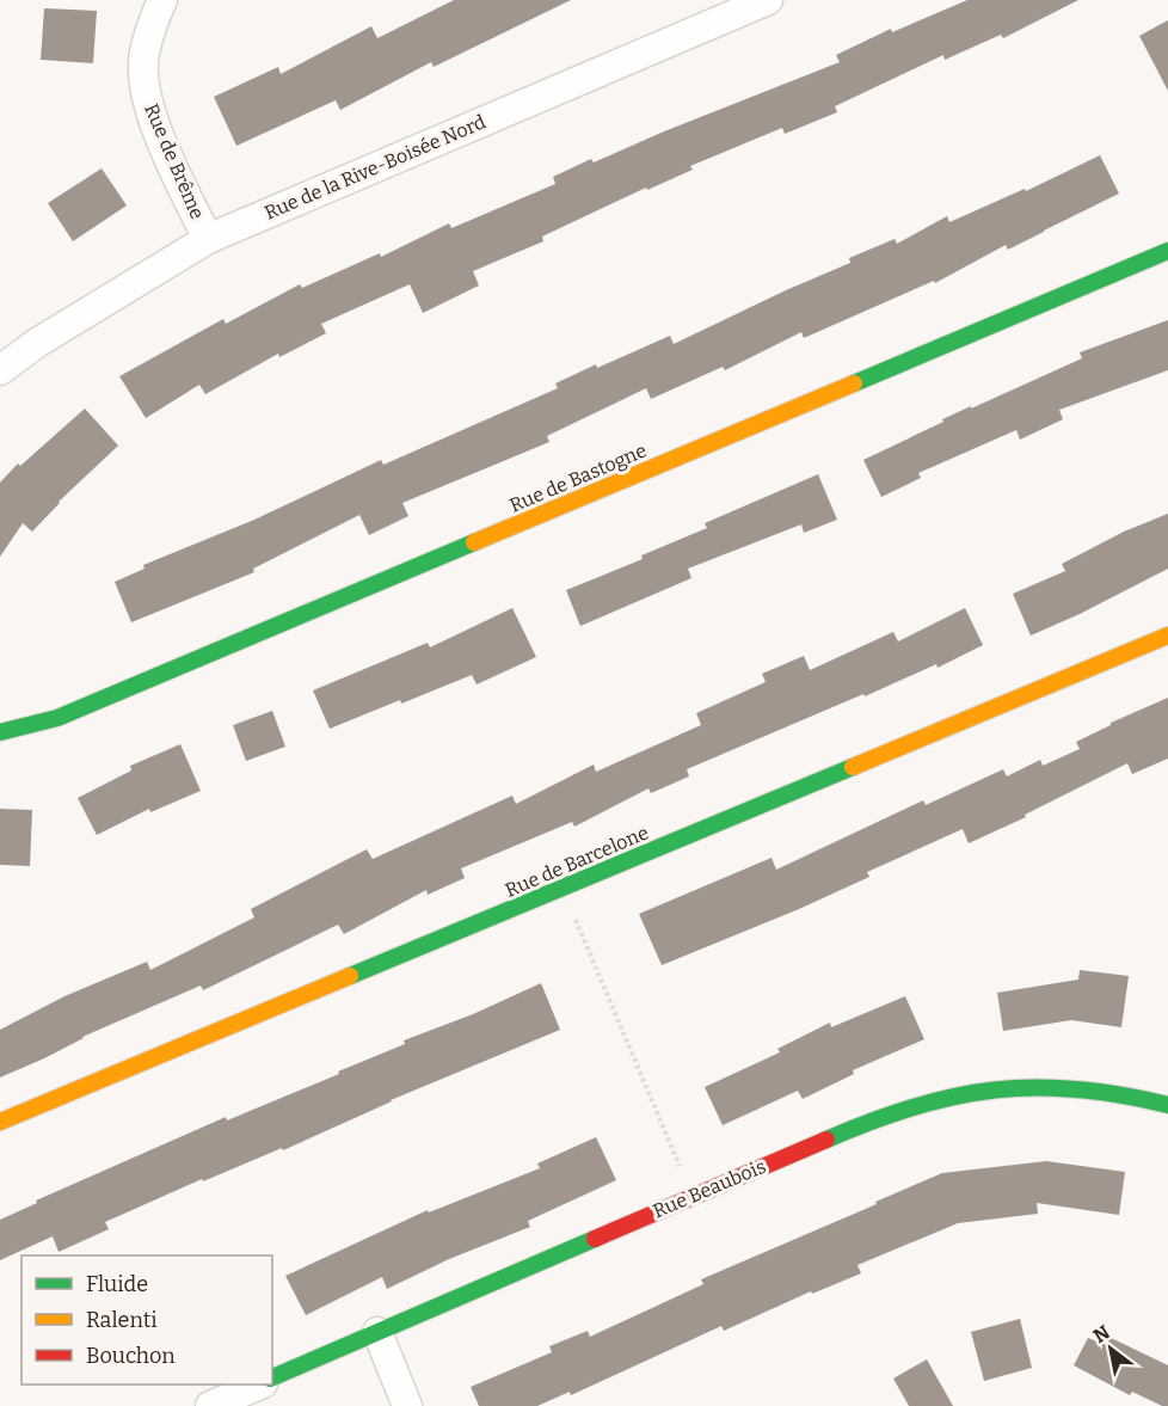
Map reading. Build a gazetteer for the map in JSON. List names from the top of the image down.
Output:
{
  "streets": {
    "street": [
      "Rue de Brême",
      "Rue de la Rive-Boisée Nord",
      "Rue de Bastogne",
      "Rue de Barcelone",
      "Rue Beaubois"
    ]
  },
  "crossings": [
    ["Rue de Brême", "Rue de la Rive-Boisée Nord"]
  ],
  "legend": ["Fluide", "Ralenti", "Bouchon"],
  "north": "top left"
}
